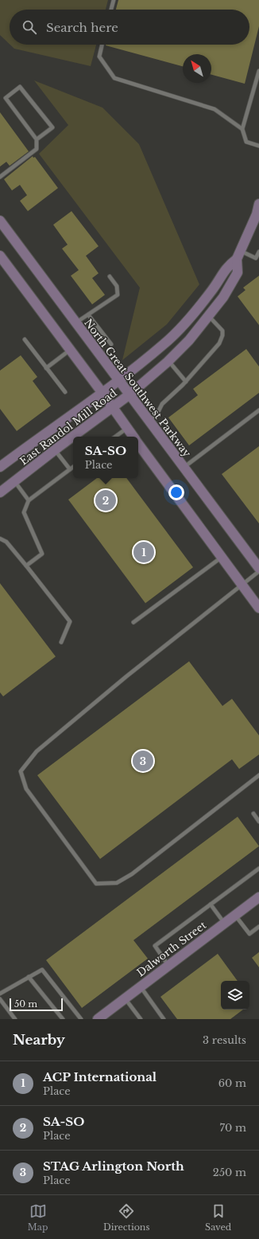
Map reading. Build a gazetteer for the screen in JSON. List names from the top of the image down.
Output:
{
  "streets": {
    "main road": ["North Great Southwest Parkway", "East Randol Mill Road", "Dalworth Street"]
  },
  "crossings": [
    ["North Great Southwest Parkway", "East Randol Mill Road"]
  ],
  "scale_bar": "50 m",
  "north": "top left",
  "page": {
    "search": "Search here",
    "popup": ["SA-SO", "Place"],
    "pins": ["2", "1", "3"],
    "scale": "50 m",
    "heading": ["Nearby", "3 results"],
    "list": [
      {
        "mark": "1",
        "name": "ACP International",
        "note": "Place",
        "value": "60 m"
      },
      {
        "mark": "2",
        "name": "SA-SO",
        "note": "Place",
        "value": "70 m"
      },
      {
        "mark": "3",
        "name": "STAG Arlington North",
        "note": "Place",
        "value": "250 m"
      }
    ],
    "nav": ["Map", "Directions", "Saved"]
  }
}
